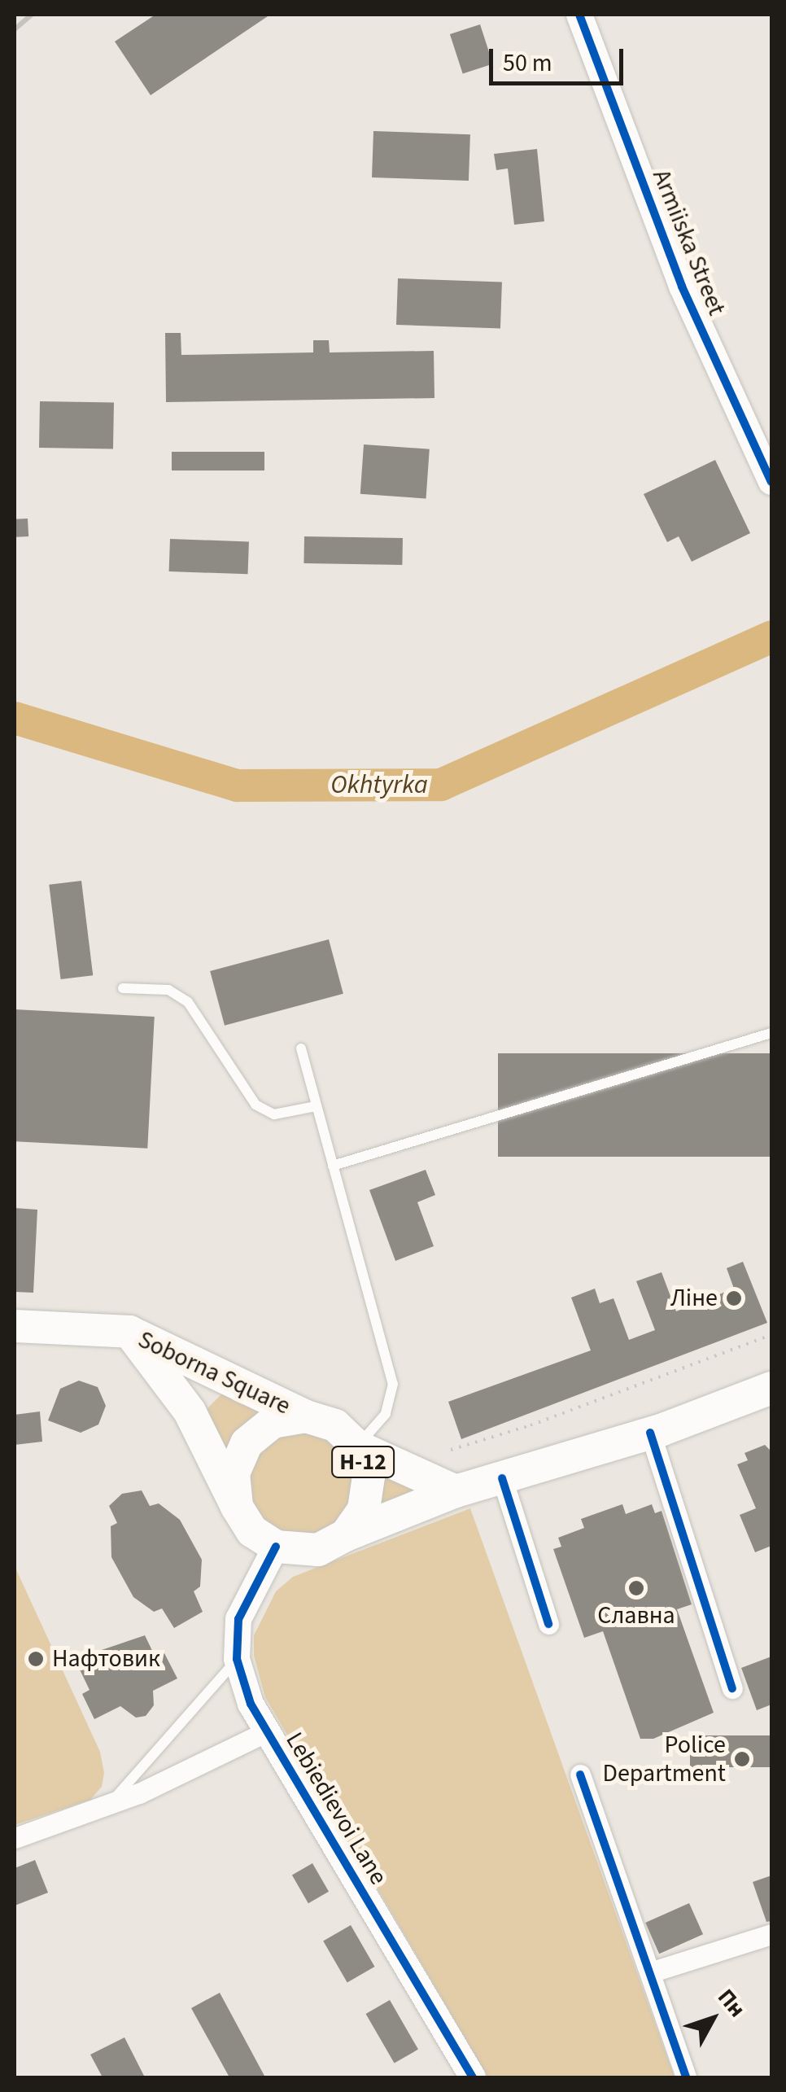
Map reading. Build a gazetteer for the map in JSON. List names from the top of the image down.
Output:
{
  "streets": {
    "main road": ["Soborna Square", "Н-12"],
    "street": ["Armiiska Street", "Lebiedievoi Lane"]
  },
  "crossings": [
    ["Soborna Square", "Н-12"],
    ["Soborna Square", "Lebiedievoi Lane"],
    ["Н-12", "Lebiedievoi Lane"]
  ],
  "water": ["Okhtyrka"],
  "places": [
    "Ліне",
    "Славна",
    "Нафтовик",
    "Police Department"
  ],
  "scale_bar": "50 m",
  "north": "top right"
}
